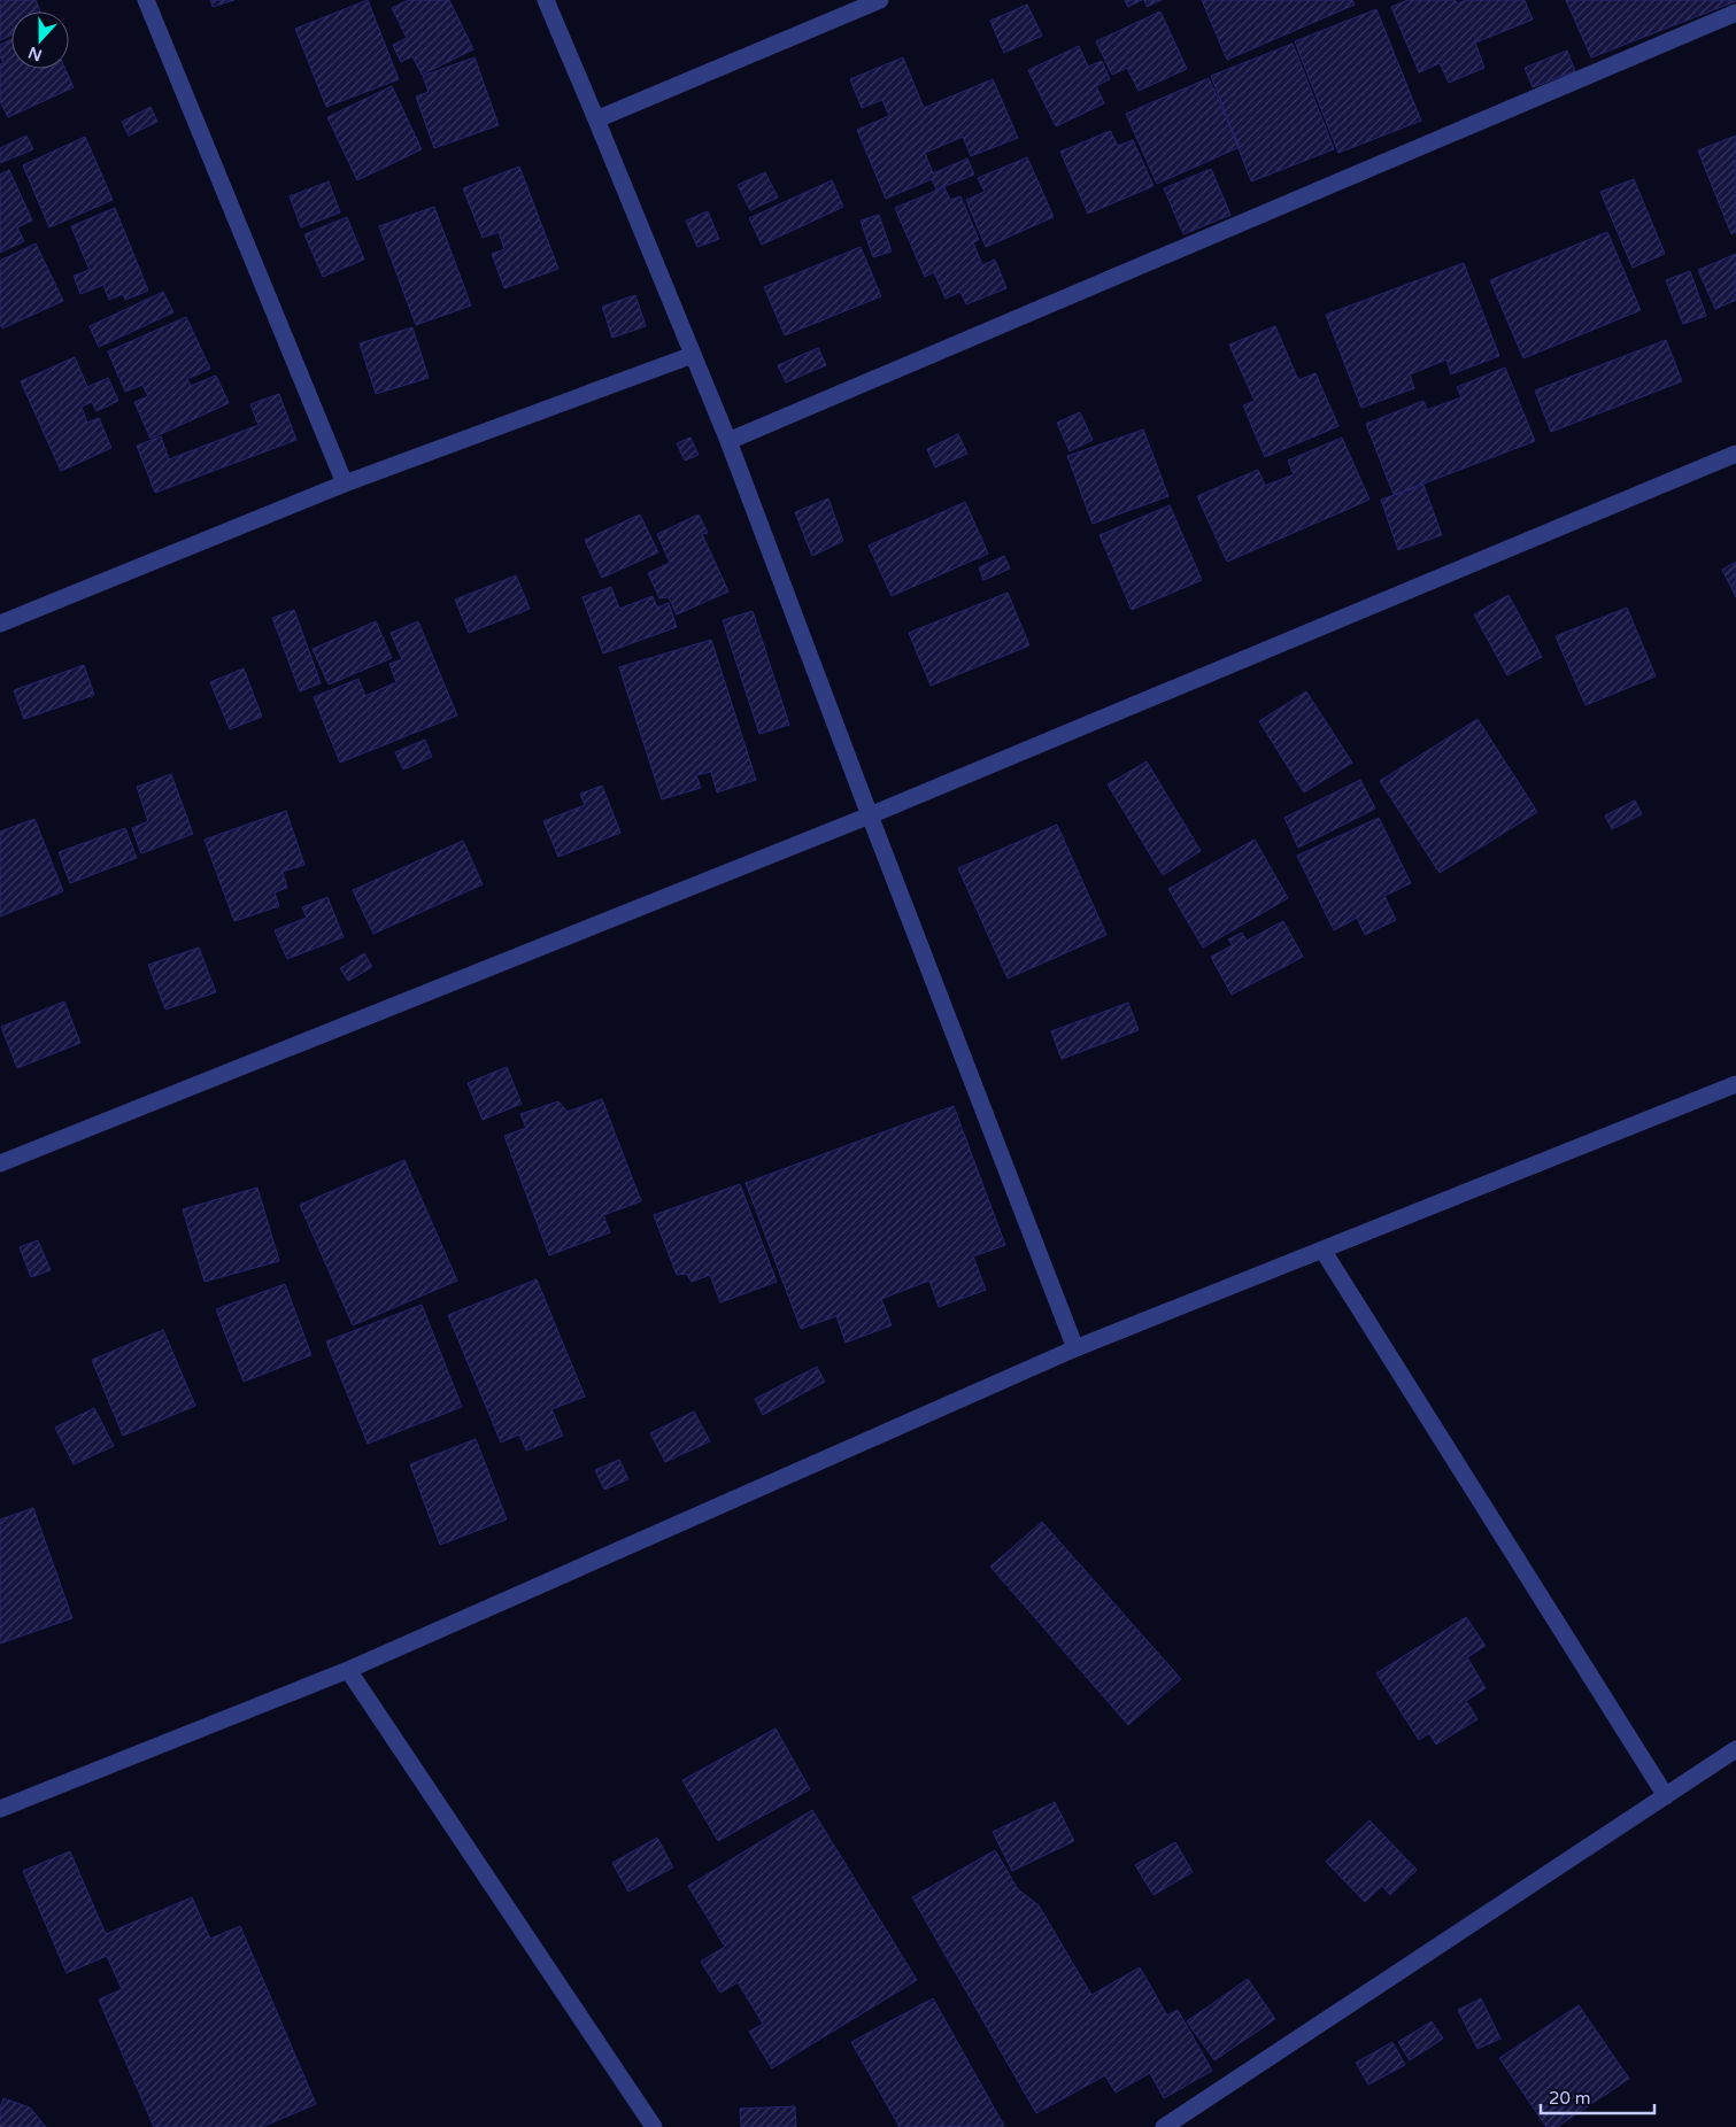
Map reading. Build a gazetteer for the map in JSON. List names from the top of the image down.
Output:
{
  "scale_bar": "20 m",
  "north": "bottom"
}
